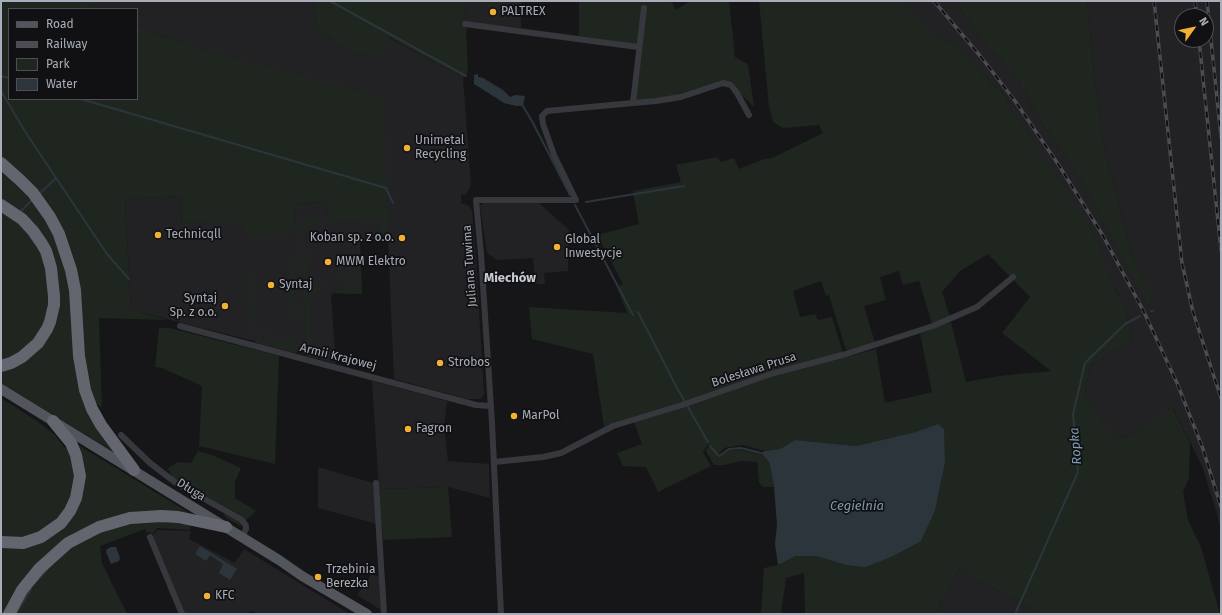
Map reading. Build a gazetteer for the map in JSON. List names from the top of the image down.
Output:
{
  "streets": {
    "main road": ["Długa"],
    "street": ["Juliana Tuwima", "Armii Krajowej", "Bolesława Prusa"]
  },
  "crossings": [
    ["Juliana Tuwima", "Armii Krajowej"],
    ["Juliana Tuwima", "Bolesława Prusa"]
  ],
  "districts": ["Miechów"],
  "water": ["Ropka", "Cegielnia"],
  "places": [
    "PALTREX",
    "Unimetal Recycling",
    "Technicqll",
    "Koban sp. z o.o.",
    "Global Inwestycje",
    "MWM Elektro",
    "Syntaj",
    "Syntaj Sp. z o.o.",
    "Strobos",
    "MarPol",
    "Fagron",
    "Trzebinia Berezka",
    "KFC"
  ],
  "legend": [
    "Road",
    "Railway",
    "Park",
    "Water"
  ],
  "north": "top right"
}
